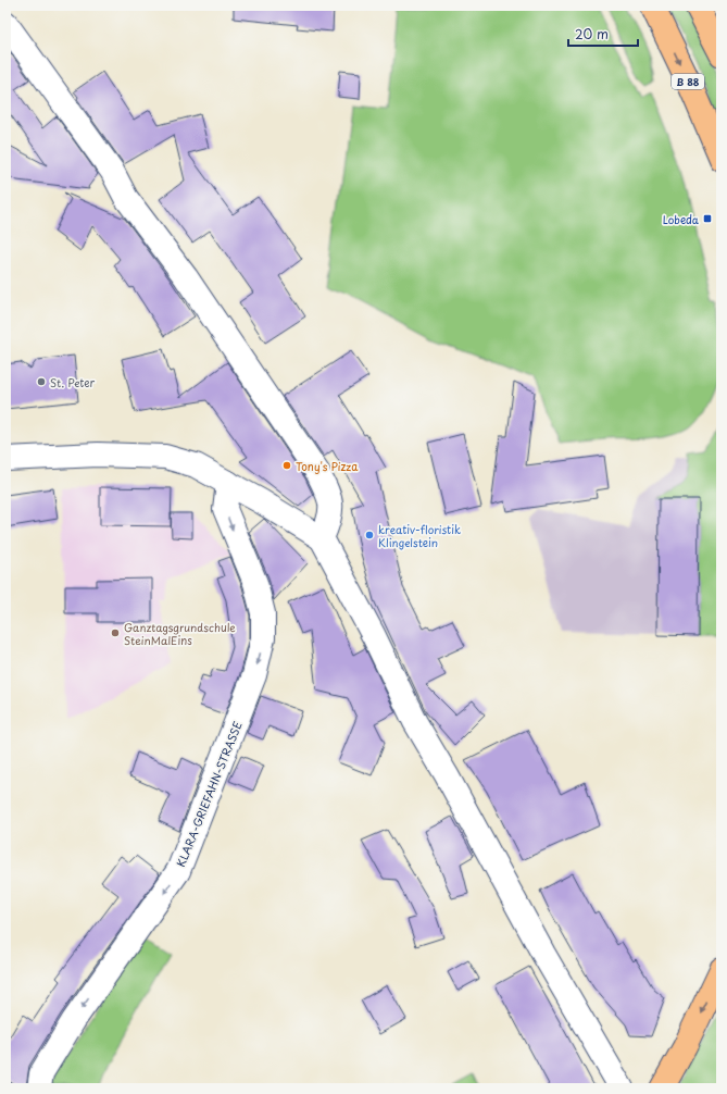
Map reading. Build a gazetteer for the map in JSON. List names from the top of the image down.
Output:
{
  "streets": {
    "main road": ["B 88"],
    "street": ["KLARA-GRIEFAHN-STRASSE"]
  },
  "one_way": ["KLARA-GRIEFAHN-STRASSE"],
  "places": {
    "transit": ["Lobeda"],
    "other": [
      "St. Peter",
      "Tony's Pizza",
      "kreativ-floristik Klingelstein",
      "Ganztagsgrundschule SteinMalEins"
    ]
  },
  "scale_bar": "20 m"
}
